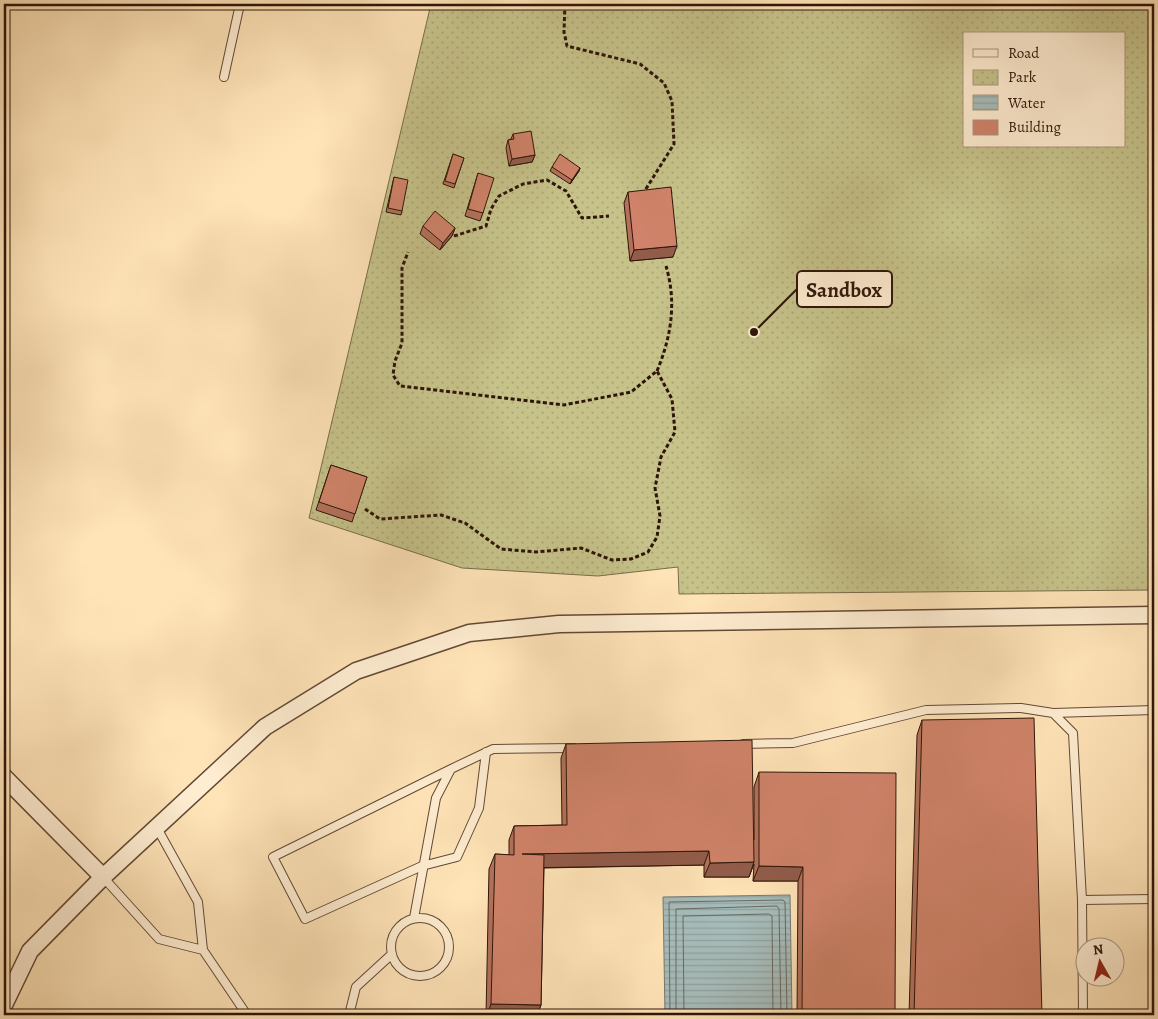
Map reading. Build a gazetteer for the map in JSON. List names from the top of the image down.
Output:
{
  "places": ["Sandbox"],
  "legend": [
    "Road",
    "Park",
    "Water",
    "Building"
  ],
  "north": "top"
}
